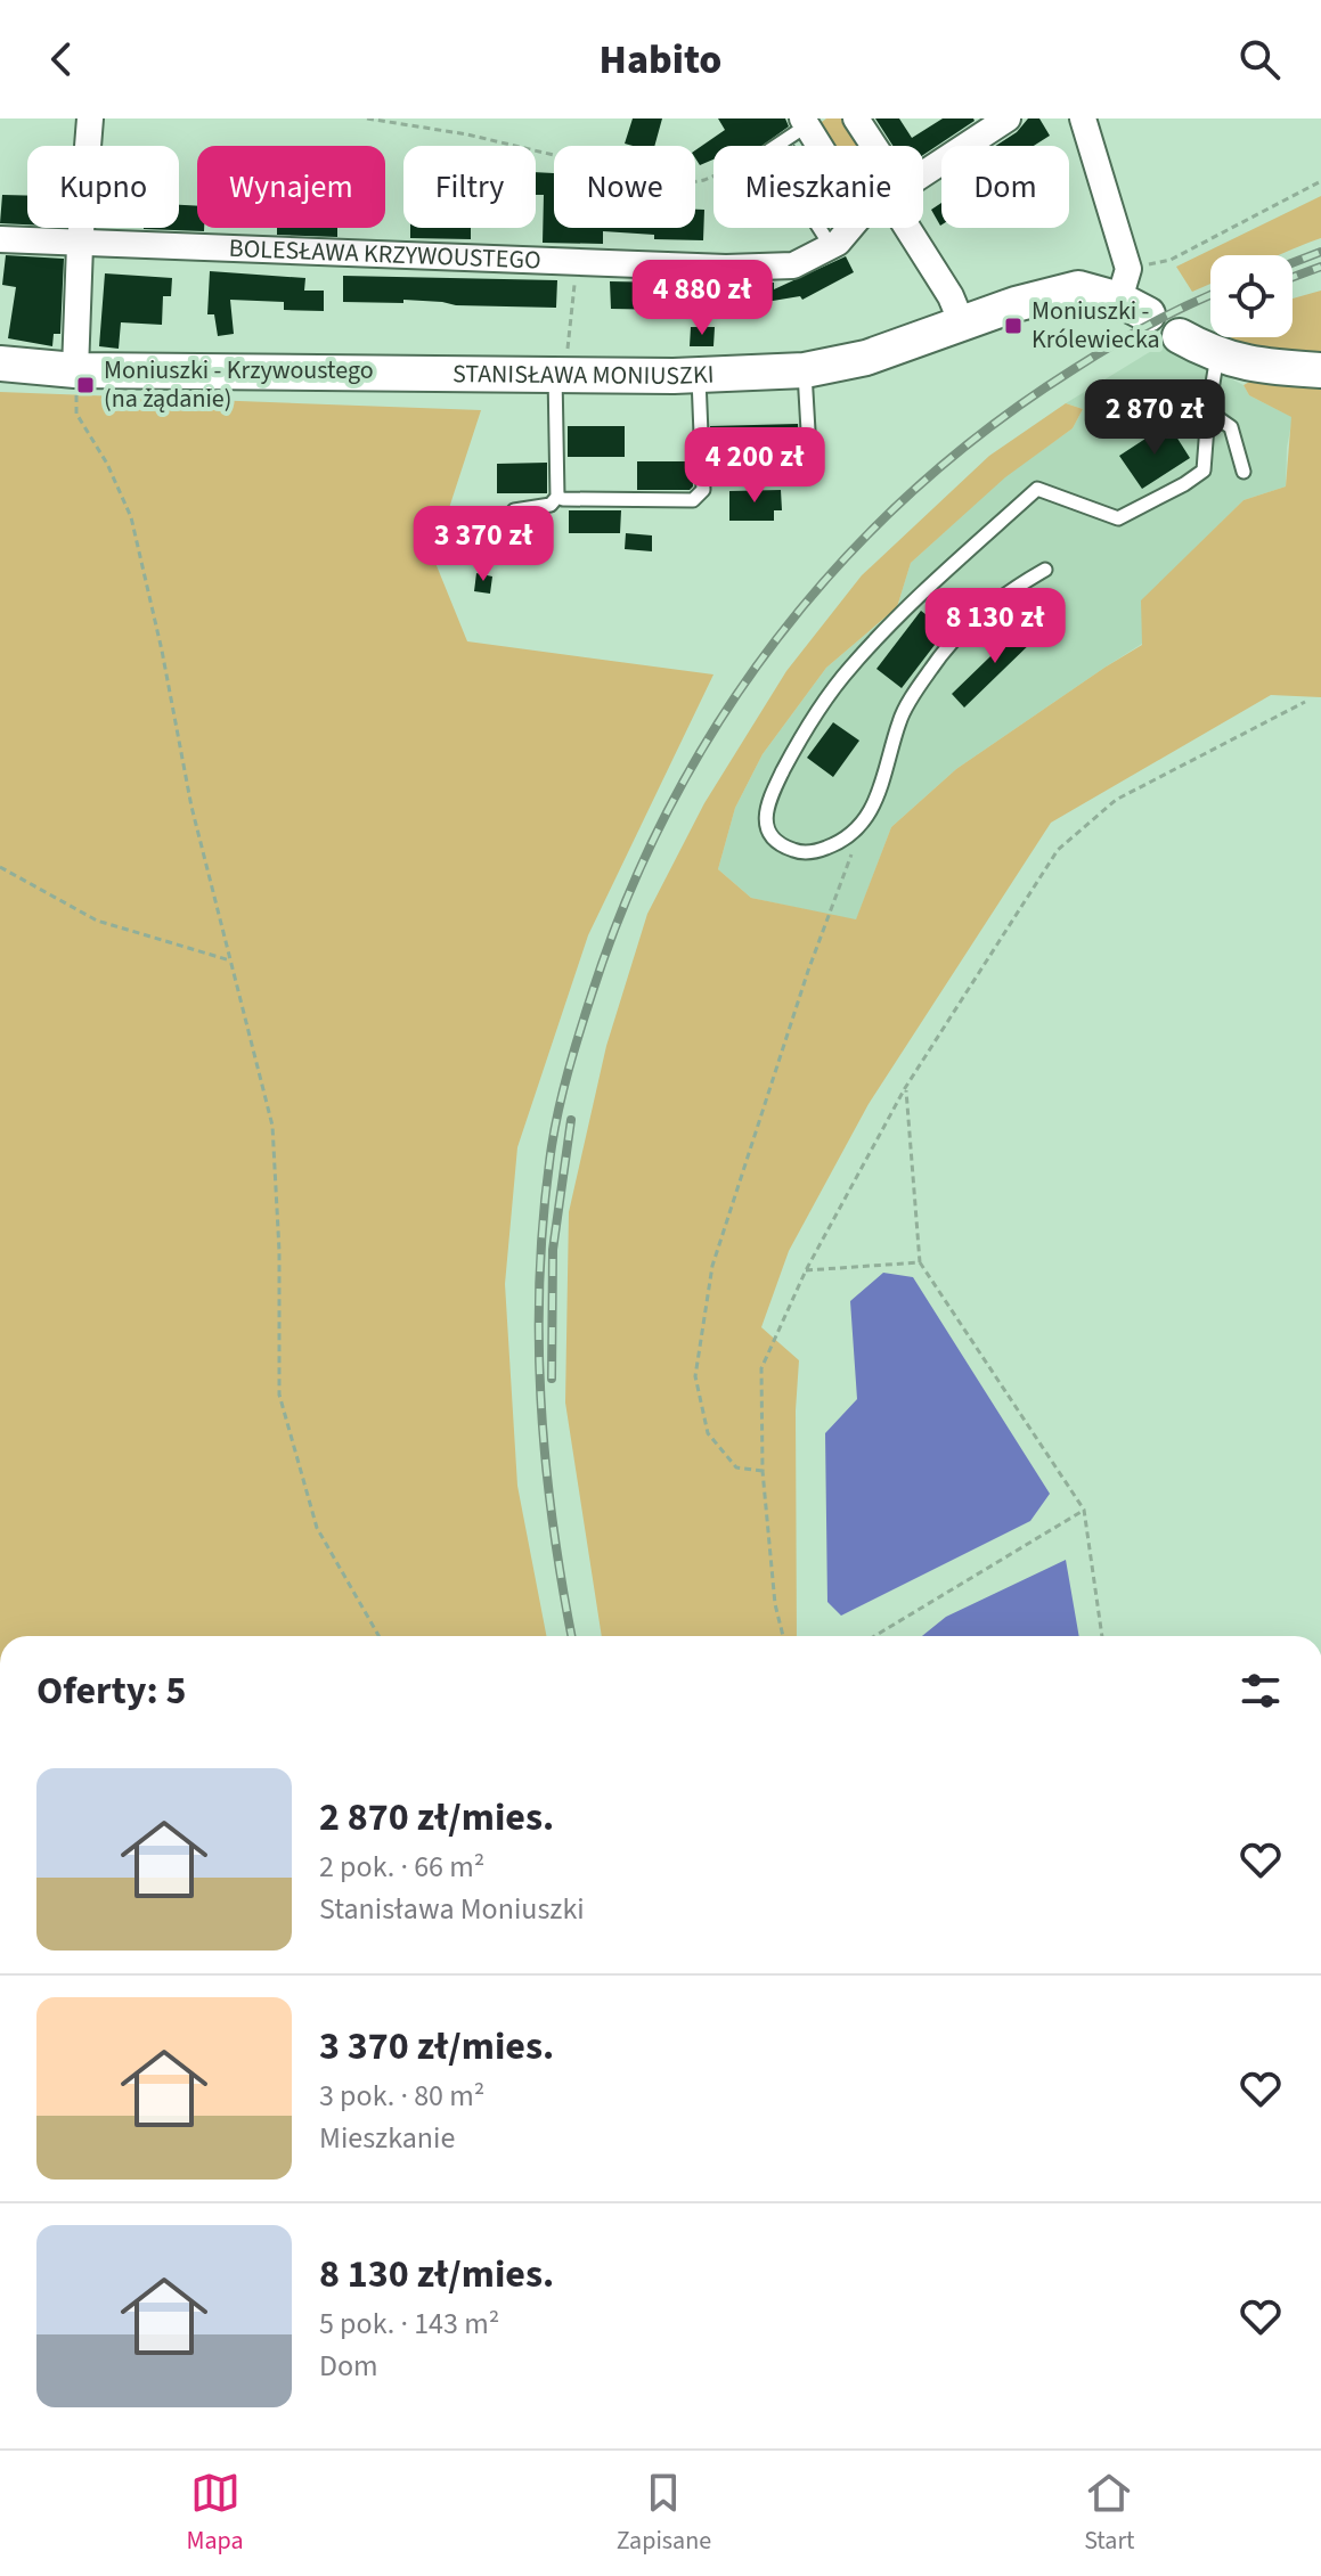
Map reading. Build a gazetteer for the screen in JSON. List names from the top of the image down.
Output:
{
  "streets": {
    "street": ["BOLESŁAWA KRZYWOUSTEGO", "STANISŁAWA MONIUSZKI"]
  },
  "places": {
    "transit": ["Moniuszki - Królewiecka", "Moniuszki - Krzywoustego (na żądanie)"]
  },
  "page": {
    "header": "Habito",
    "chip": [
      "Kupno",
      "Wynajem",
      "Filtry",
      "Nowe",
      "Mieszkanie",
      "Dom"
    ],
    "price": [
      "4 880 zł",
      "2 870 zł",
      "4 200 zł",
      "3 370 zł",
      "8 130 zł"
    ],
    "heading": "Oferty: 5",
    "list": [
      {
        "name": "2 870 zł/mies.",
        "note": "2 pok. · 66 m² · Stanisława Moniuszki"
      },
      {
        "name": "3 370 zł/mies.",
        "note": "3 pok. · 80 m² · Mieszkanie"
      },
      {
        "name": "8 130 zł/mies.",
        "note": "5 pok. · 143 m² · Dom"
      }
    ],
    "tabs": ["Mapa", "Zapisane", "Start"]
  }
}
